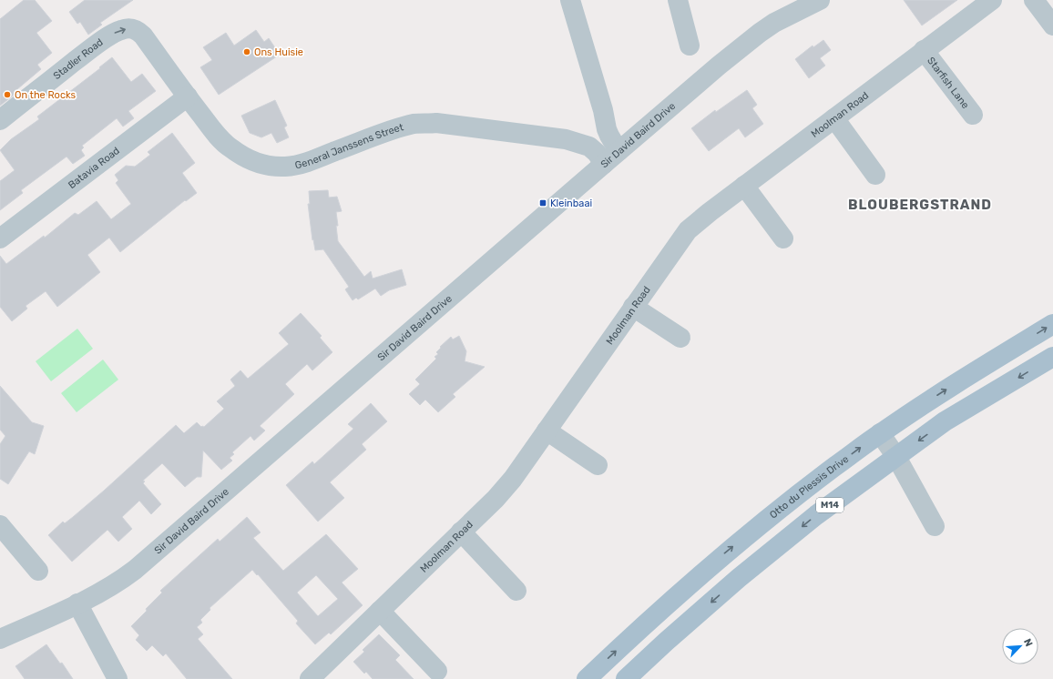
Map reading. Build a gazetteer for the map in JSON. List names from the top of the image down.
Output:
{
  "streets": {
    "main road": ["Otto du Plessis Drive", "M14"],
    "street": [
      "Stadler Road",
      "Starfish Lane",
      "Moolman Road",
      "Sir David Baird Drive",
      "General Janssens Street",
      "Batavia Road"
    ]
  },
  "crossings": [
    ["Stadler Road", "General Janssens Street"],
    ["Starfish Lane", "Moolman Road"],
    ["Sir David Baird Drive", "General Janssens Street"],
    ["General Janssens Street", "Batavia Road"]
  ],
  "one_way": ["Stadler Road"],
  "districts": ["BLOUBERGSTRAND"],
  "places": {
    "other": ["Ons Huisie", "On the Rocks"],
    "transit": ["Kleinbaai"]
  },
  "north": "top right"
}
